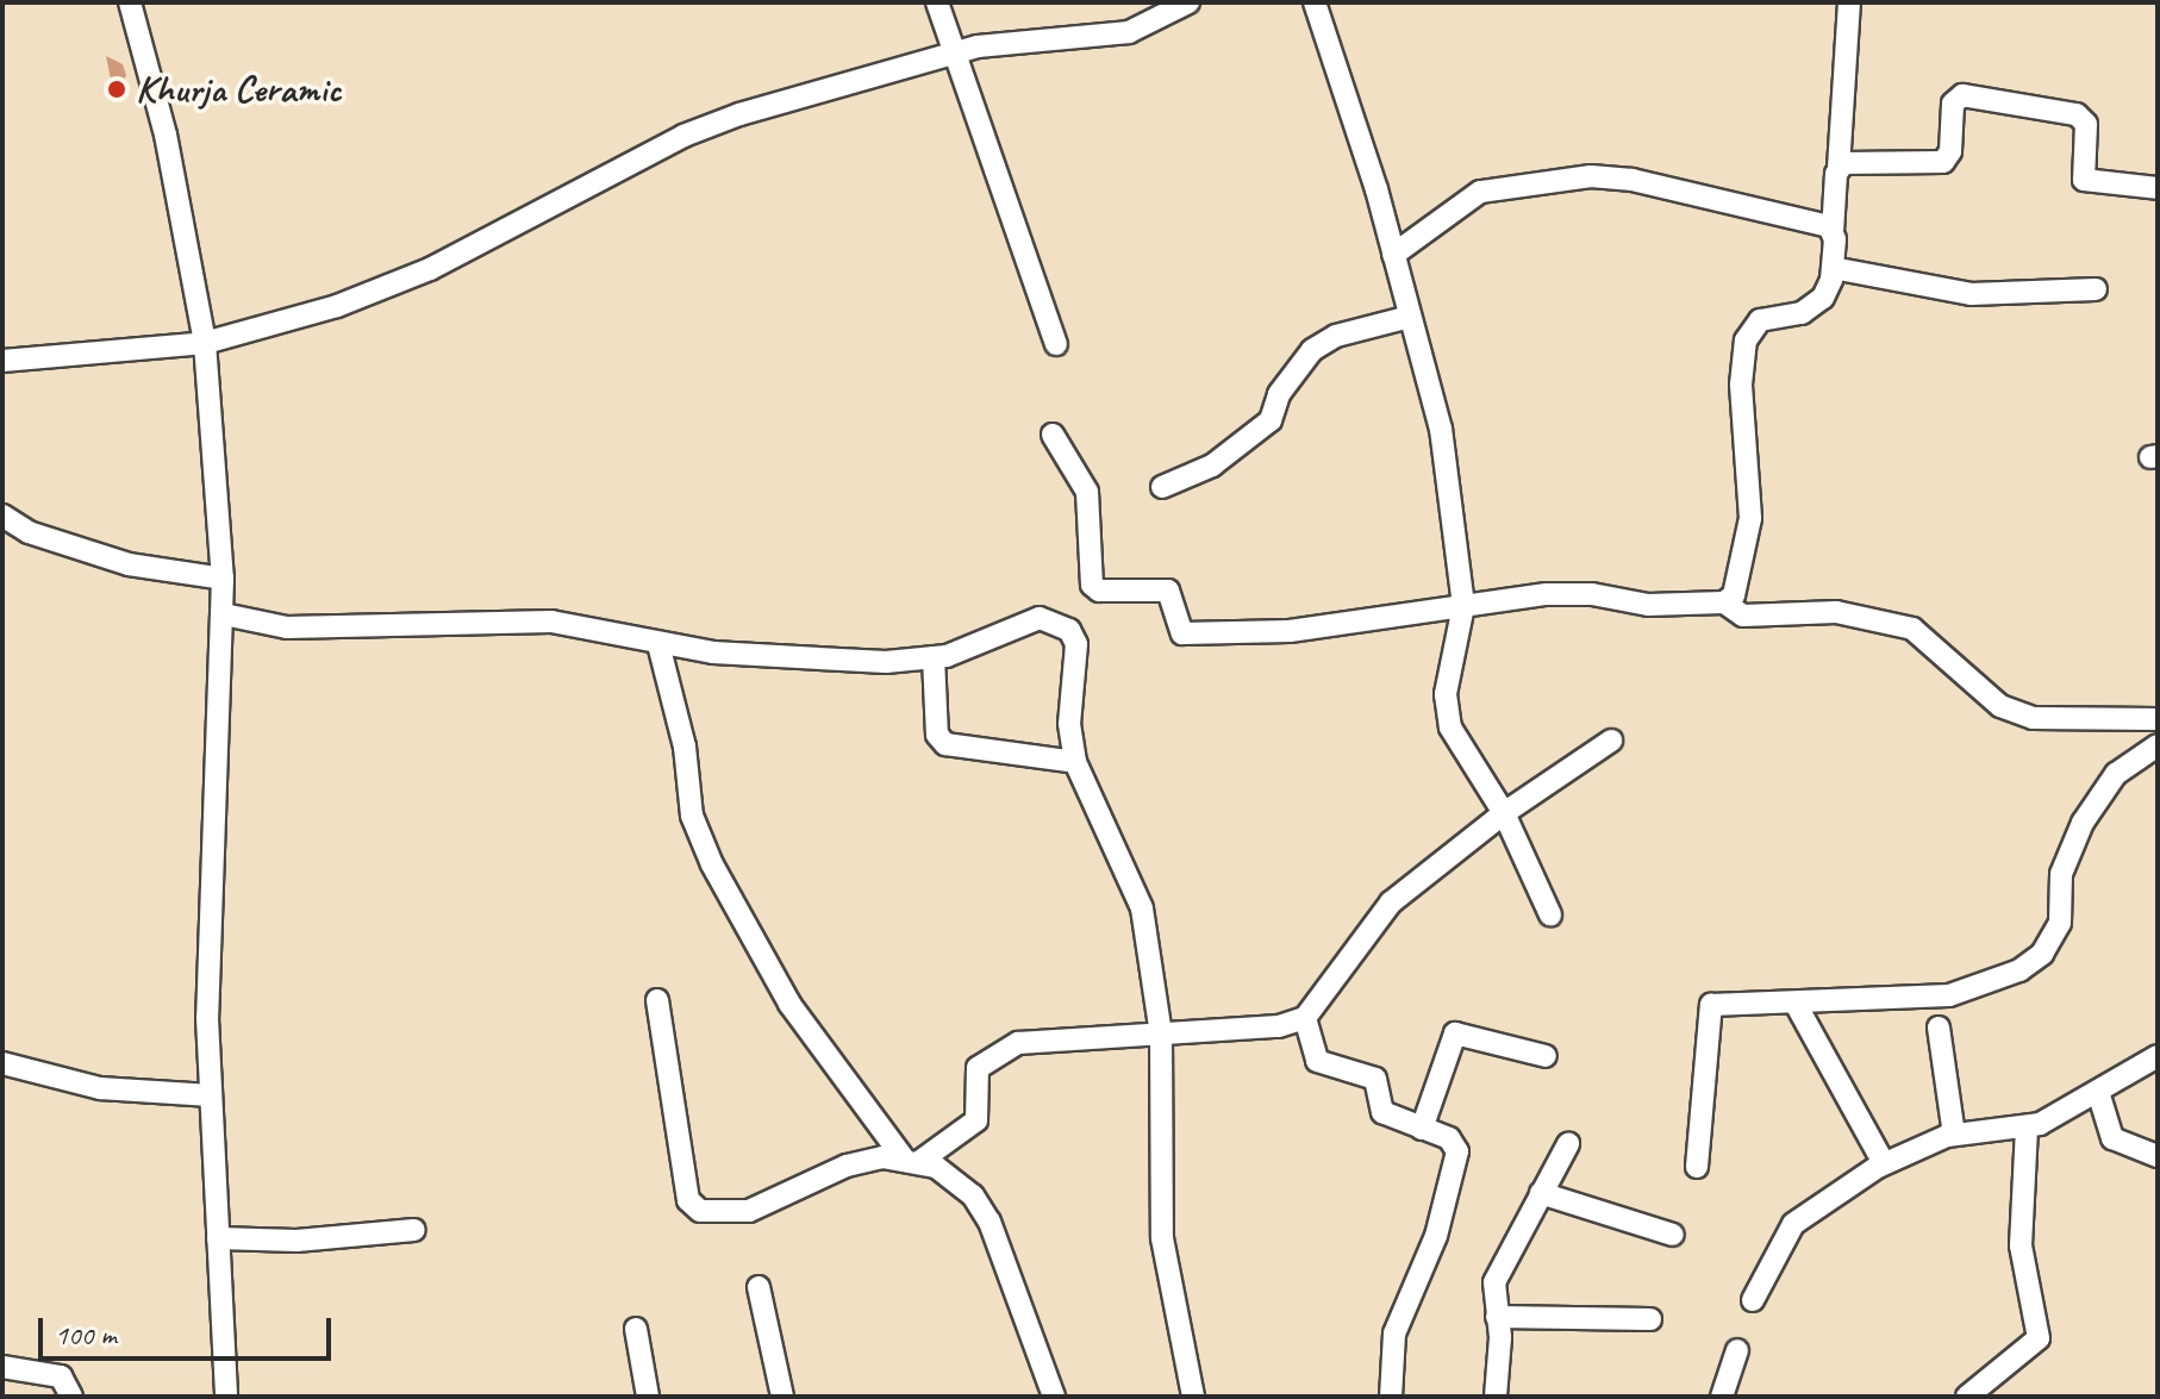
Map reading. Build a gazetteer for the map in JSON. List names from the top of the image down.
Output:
{
  "places": ["Khurja Ceramic"],
  "scale_bar": "100 m"
}
